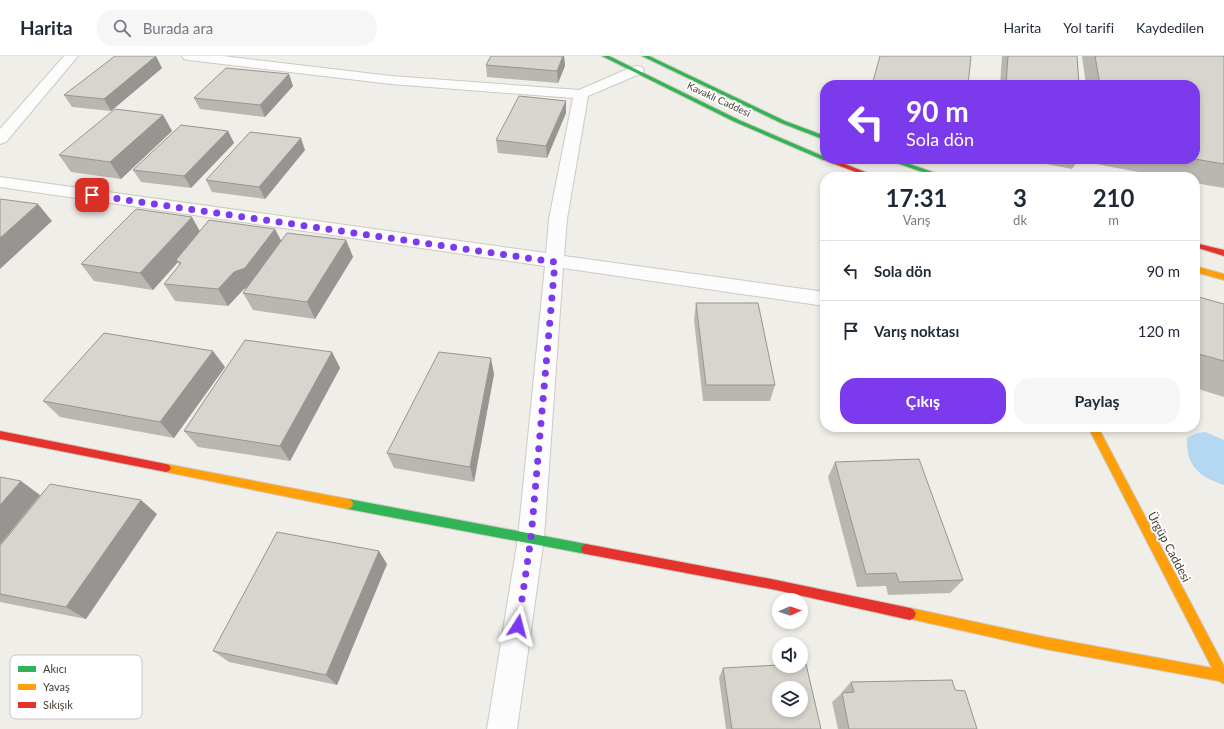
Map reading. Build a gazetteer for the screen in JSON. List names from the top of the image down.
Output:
{
  "streets": {
    "street": ["Kavaklı Caddesi", "Ürgüp Caddesi"]
  },
  "legend": ["Akıcı", "Yavaş", "Sıkışık"],
  "north": "right",
  "page": {
    "header": "Harita",
    "search": "Burada ara",
    "nav": ["Harita", "Yol tarifi", "Kaydedilen"],
    "turn": ["90 m", "Sola dön"],
    "eta": [
      "17:31",
      "Varış",
      "3",
      "dk",
      "210",
      "m"
    ],
    "list": [
      {
        "name": "Sola dön",
        "value": "90 m"
      },
      {
        "name": "Varış noktası",
        "value": "120 m"
      }
    ],
    "buttons": ["Çıkış", "Paylaş"]
  }
}
